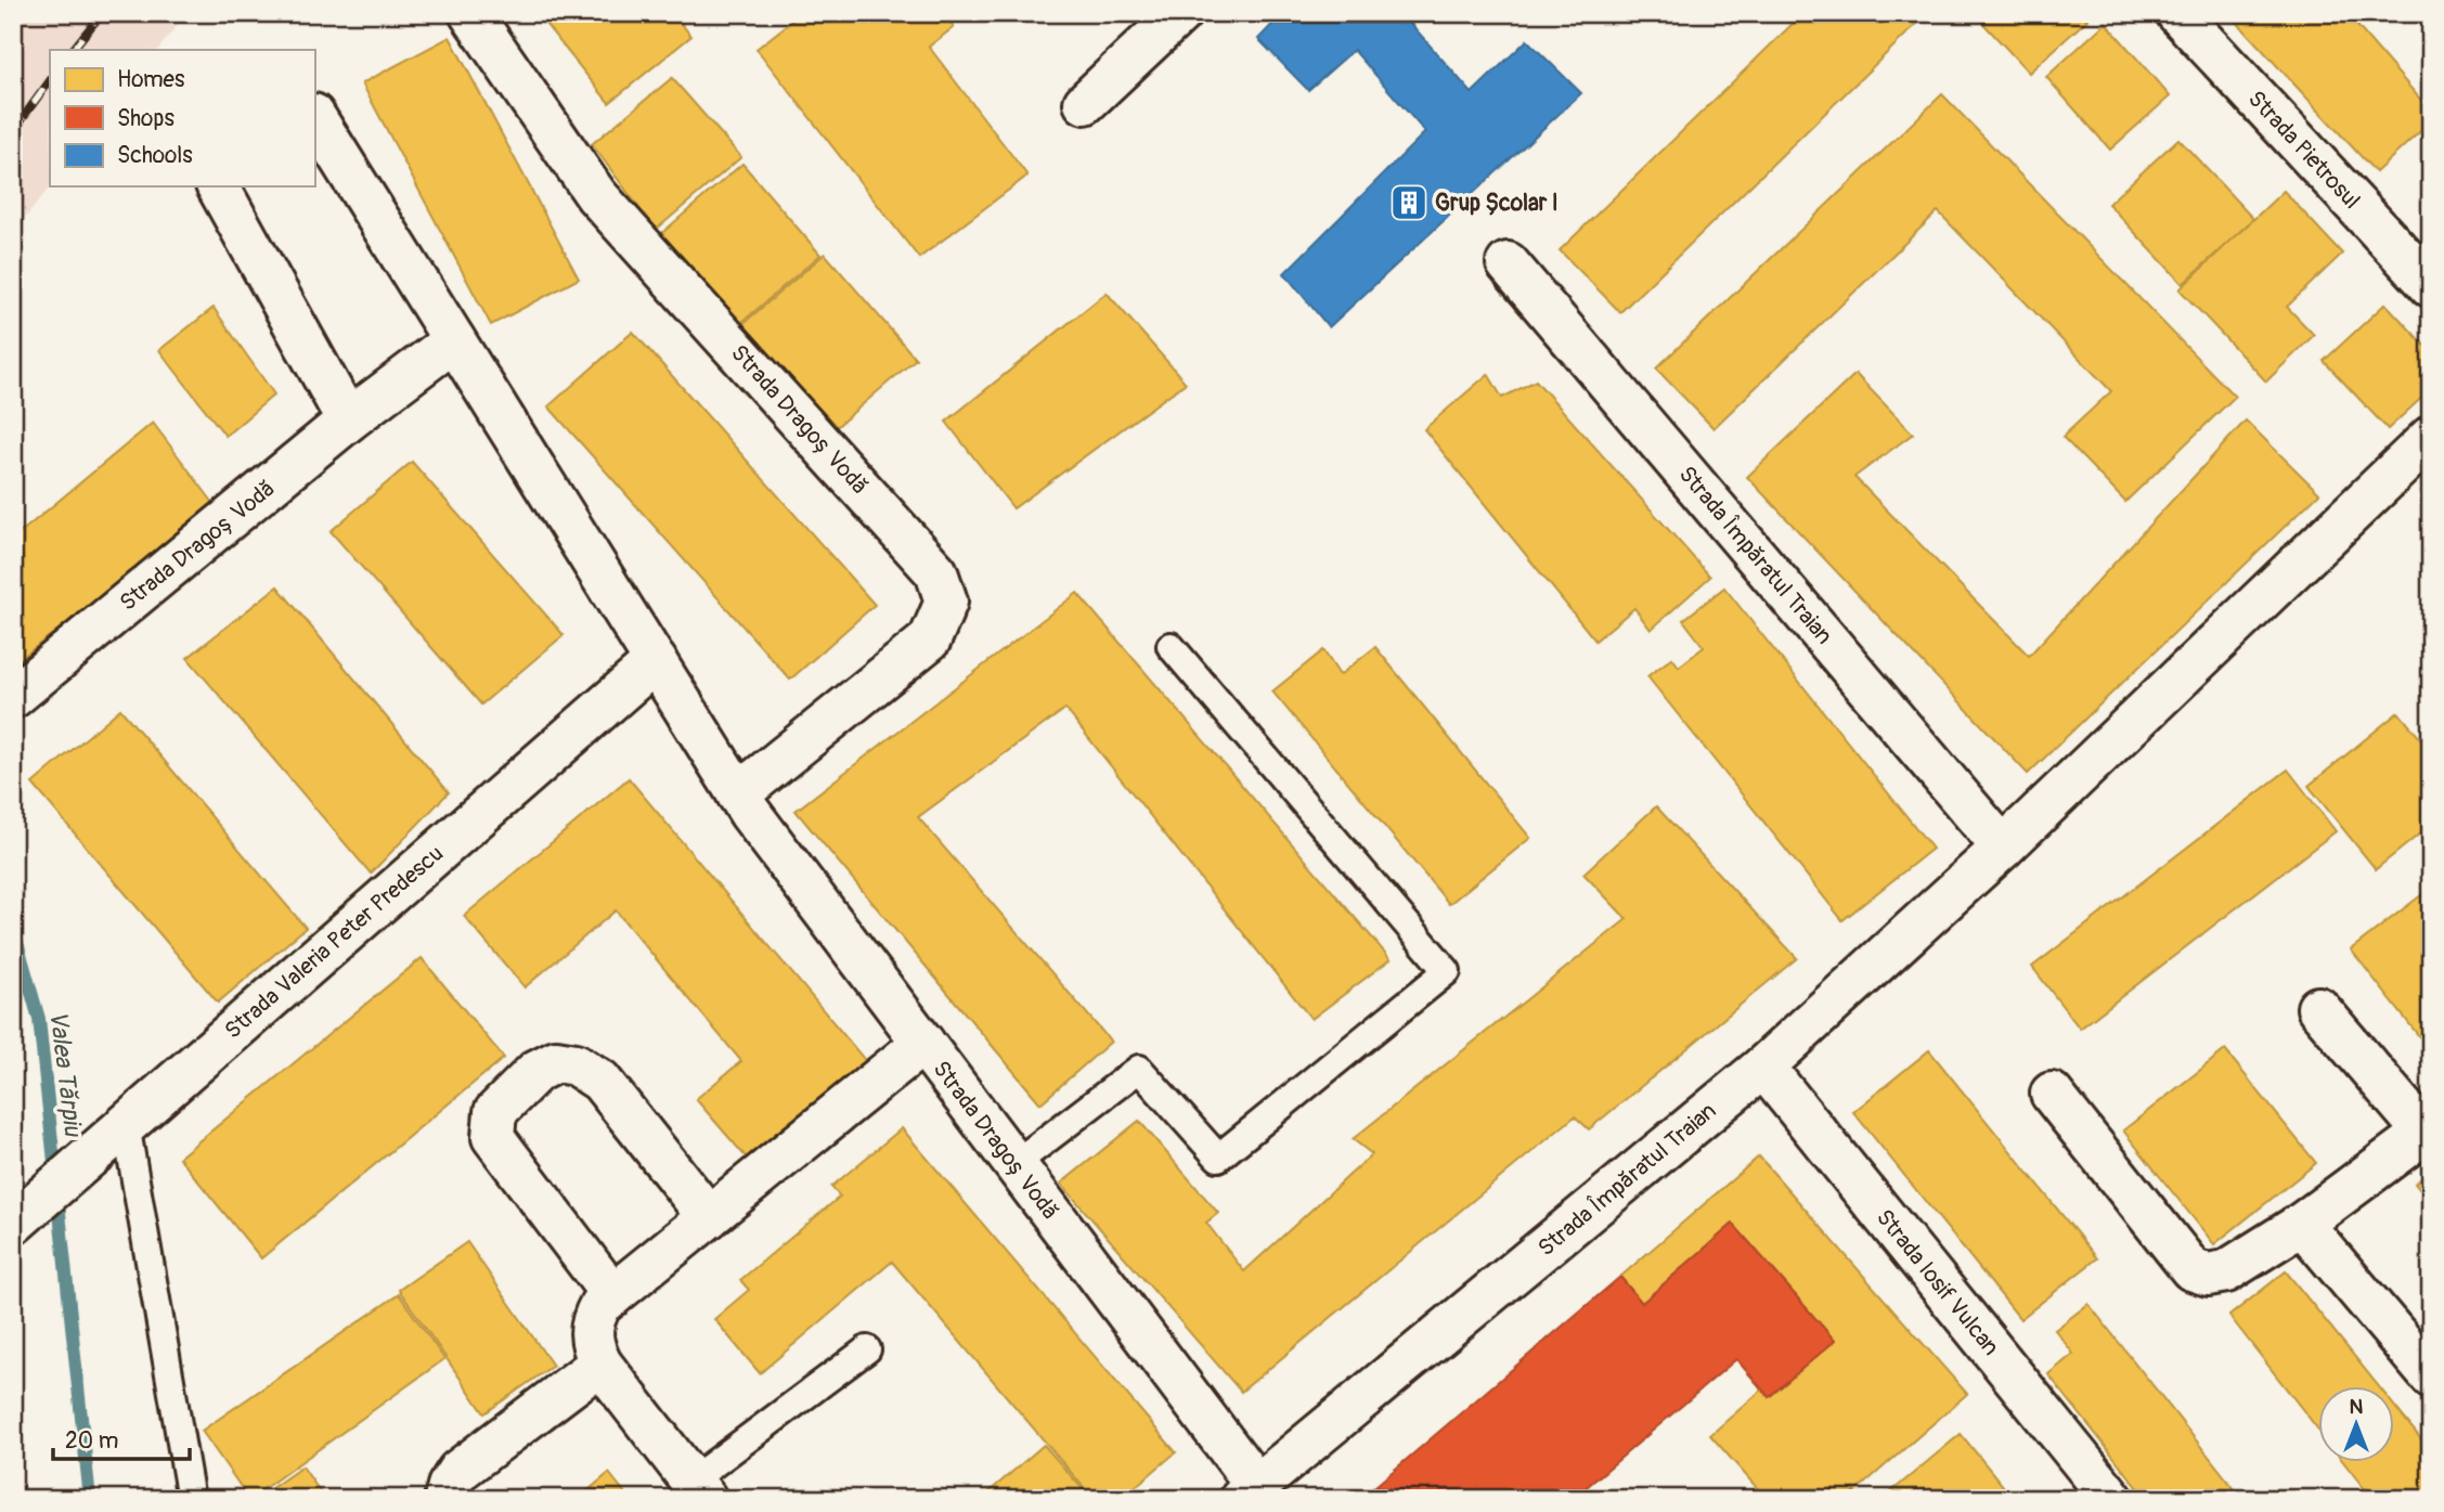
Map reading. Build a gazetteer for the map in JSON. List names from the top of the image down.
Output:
{
  "streets": {
    "street": [
      "Strada Pietrosul",
      "Strada Dragoș Vodă",
      "Strada Împăratul Traian",
      "Strada Valeria Peter Predescu",
      "Strada Iosif Vulcan"
    ]
  },
  "crossings": [
    ["Strada Dragoș Vodă", "Strada Împăratul Traian"],
    ["Strada Dragoș Vodă", "Strada Valeria Peter Predescu"],
    ["Strada Împăratul Traian", "Strada Iosif Vulcan"]
  ],
  "water": ["Valea Tărpiu"],
  "places": {
    "building": ["Grup Școlar I"]
  },
  "legend": ["Homes", "Shops", "Schools"],
  "scale_bar": "20 m",
  "north": "top"
}
